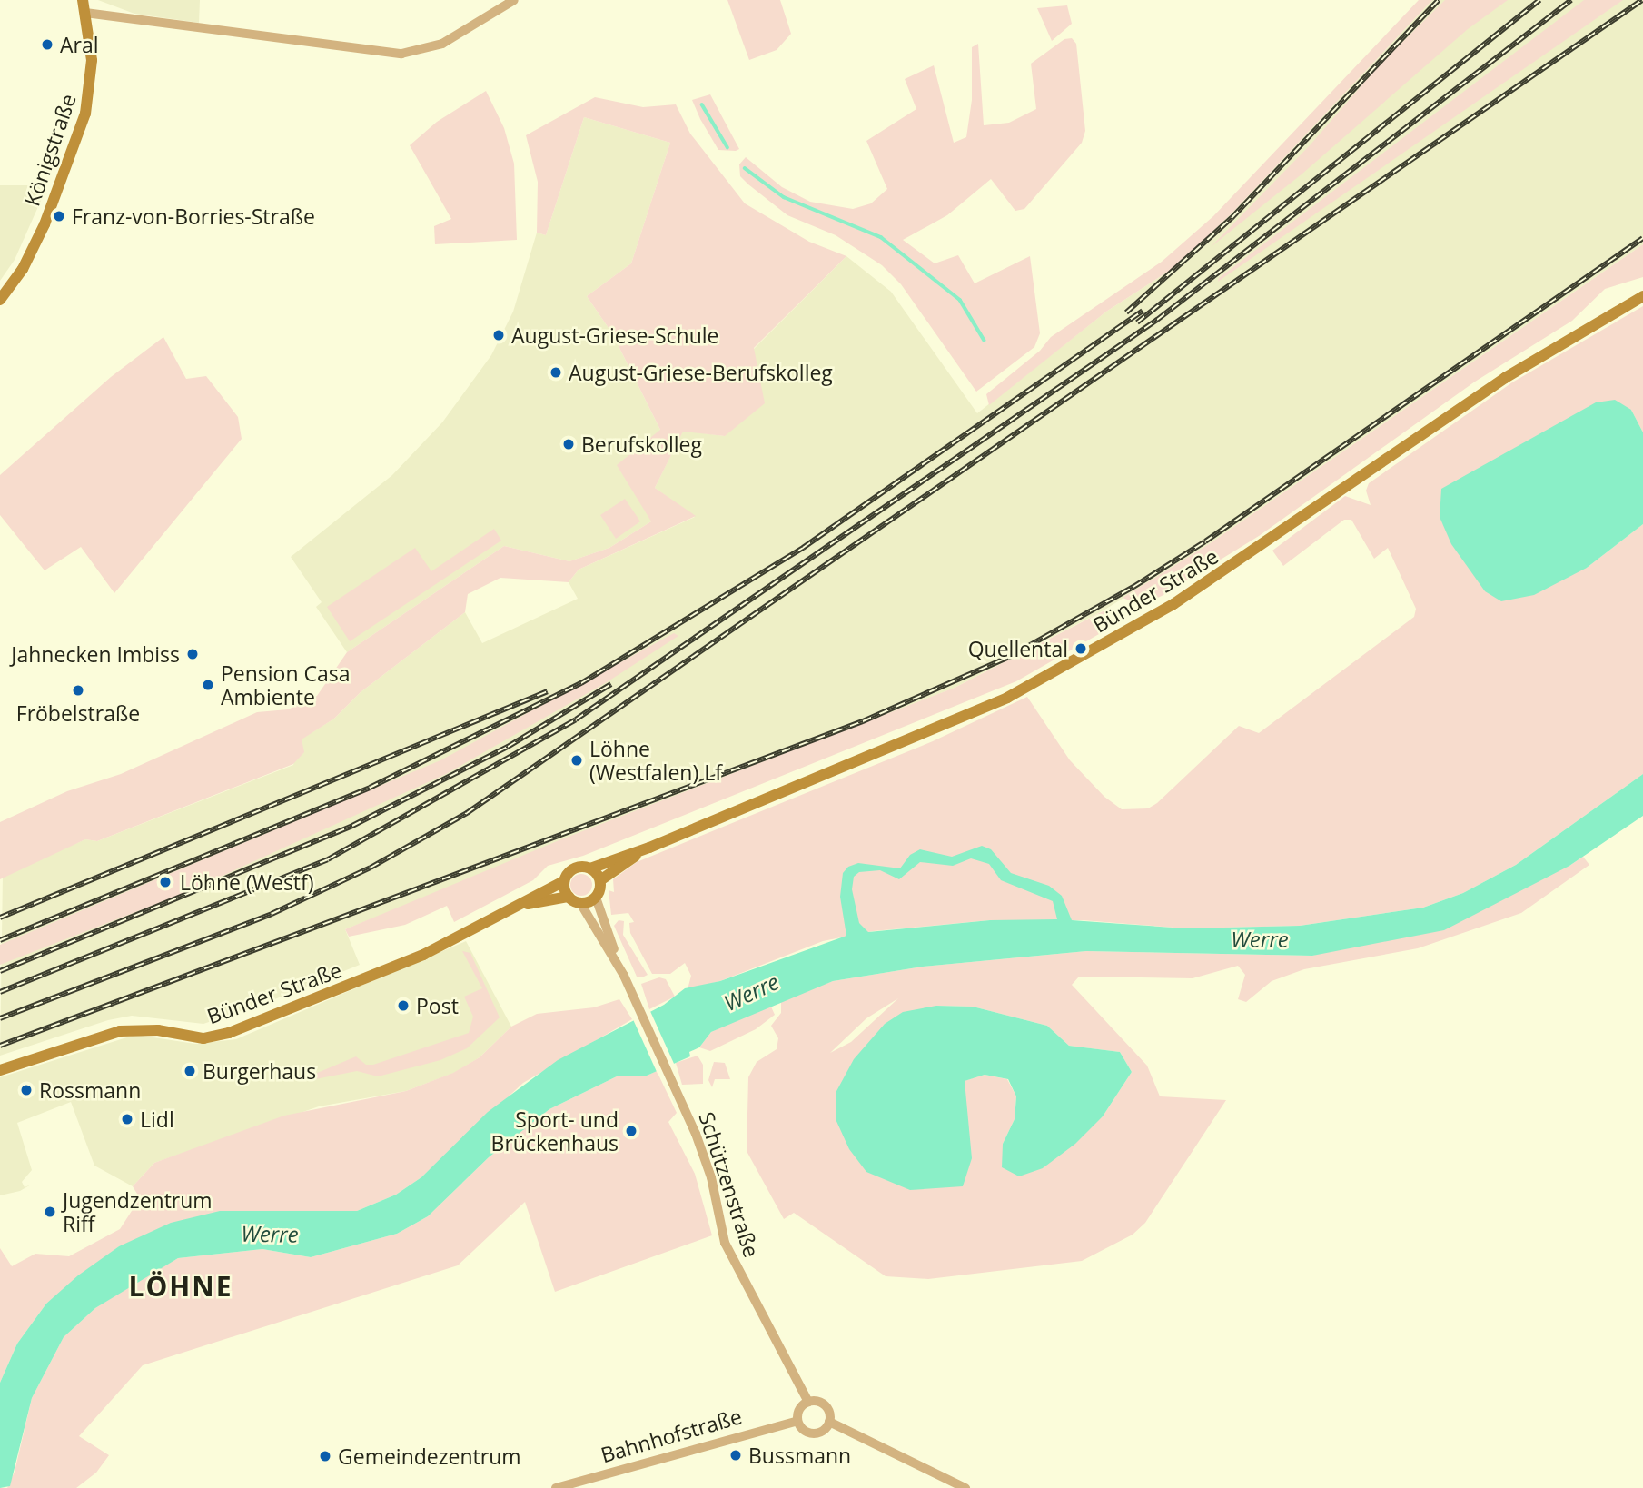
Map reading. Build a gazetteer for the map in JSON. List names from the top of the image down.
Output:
{
  "streets": {
    "main road": ["Königstraße", "Bünder Straße"],
    "street": ["Schützenstraße", "Bahnhofstraße"]
  },
  "crossings": [
    ["Bünder Straße", "Schützenstraße"],
    ["Schützenstraße", "Bahnhofstraße"]
  ],
  "districts": ["LÖHNE"],
  "water": ["Werre"],
  "places": [
    "Aral",
    "Franz-von-Borries-Straße",
    "August-Griese-Schule",
    "August-Griese-Berufskolleg",
    "Berufskolleg",
    "Quellental",
    "Jahnecken Imbiss",
    "Pension Casa Ambiente",
    "Fröbelstraße",
    "Löhne (Westfalen) Lf",
    "Löhne (Westf)",
    "Post",
    "Burgerhaus",
    "Rossmann",
    "Lidl",
    "Sport- und Brückenhaus",
    "Jugendzentrum Riff",
    "Bussmann",
    "Gemeindezentrum"
  ]
}
